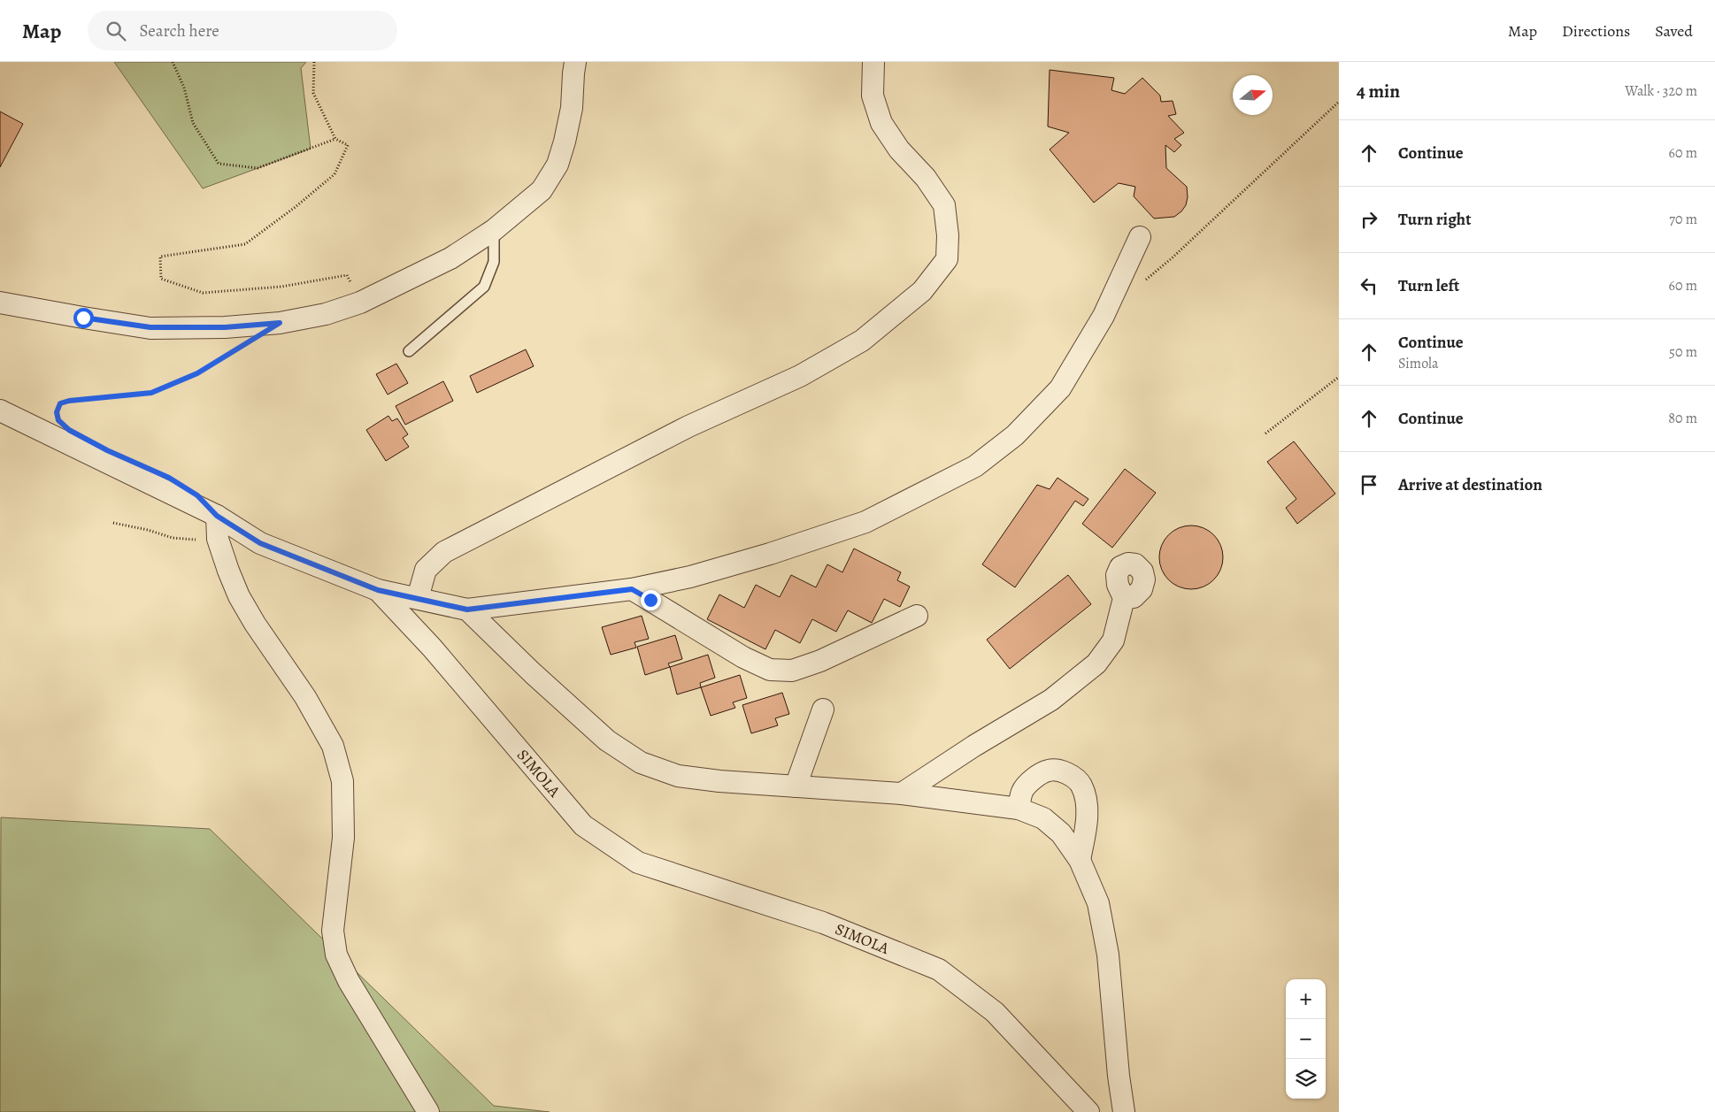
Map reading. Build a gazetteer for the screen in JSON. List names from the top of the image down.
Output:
{
  "streets": {
    "street": ["SIMOLA"]
  },
  "north": "right",
  "page": {
    "header": "Map",
    "search": "Search here",
    "nav": ["Map", "Directions", "Saved"],
    "heading": ["4 min", "Walk · 320 m"],
    "list": [
      ["Continue", "60 m"],
      ["Turn right", "70 m"],
      ["Turn left", "60 m"],
      ["Continue", "Simola", "50 m"],
      ["Continue", "80 m"],
      "Arrive at destination"
    ],
    "map_buttons": ["+", "−"]
  }
}
